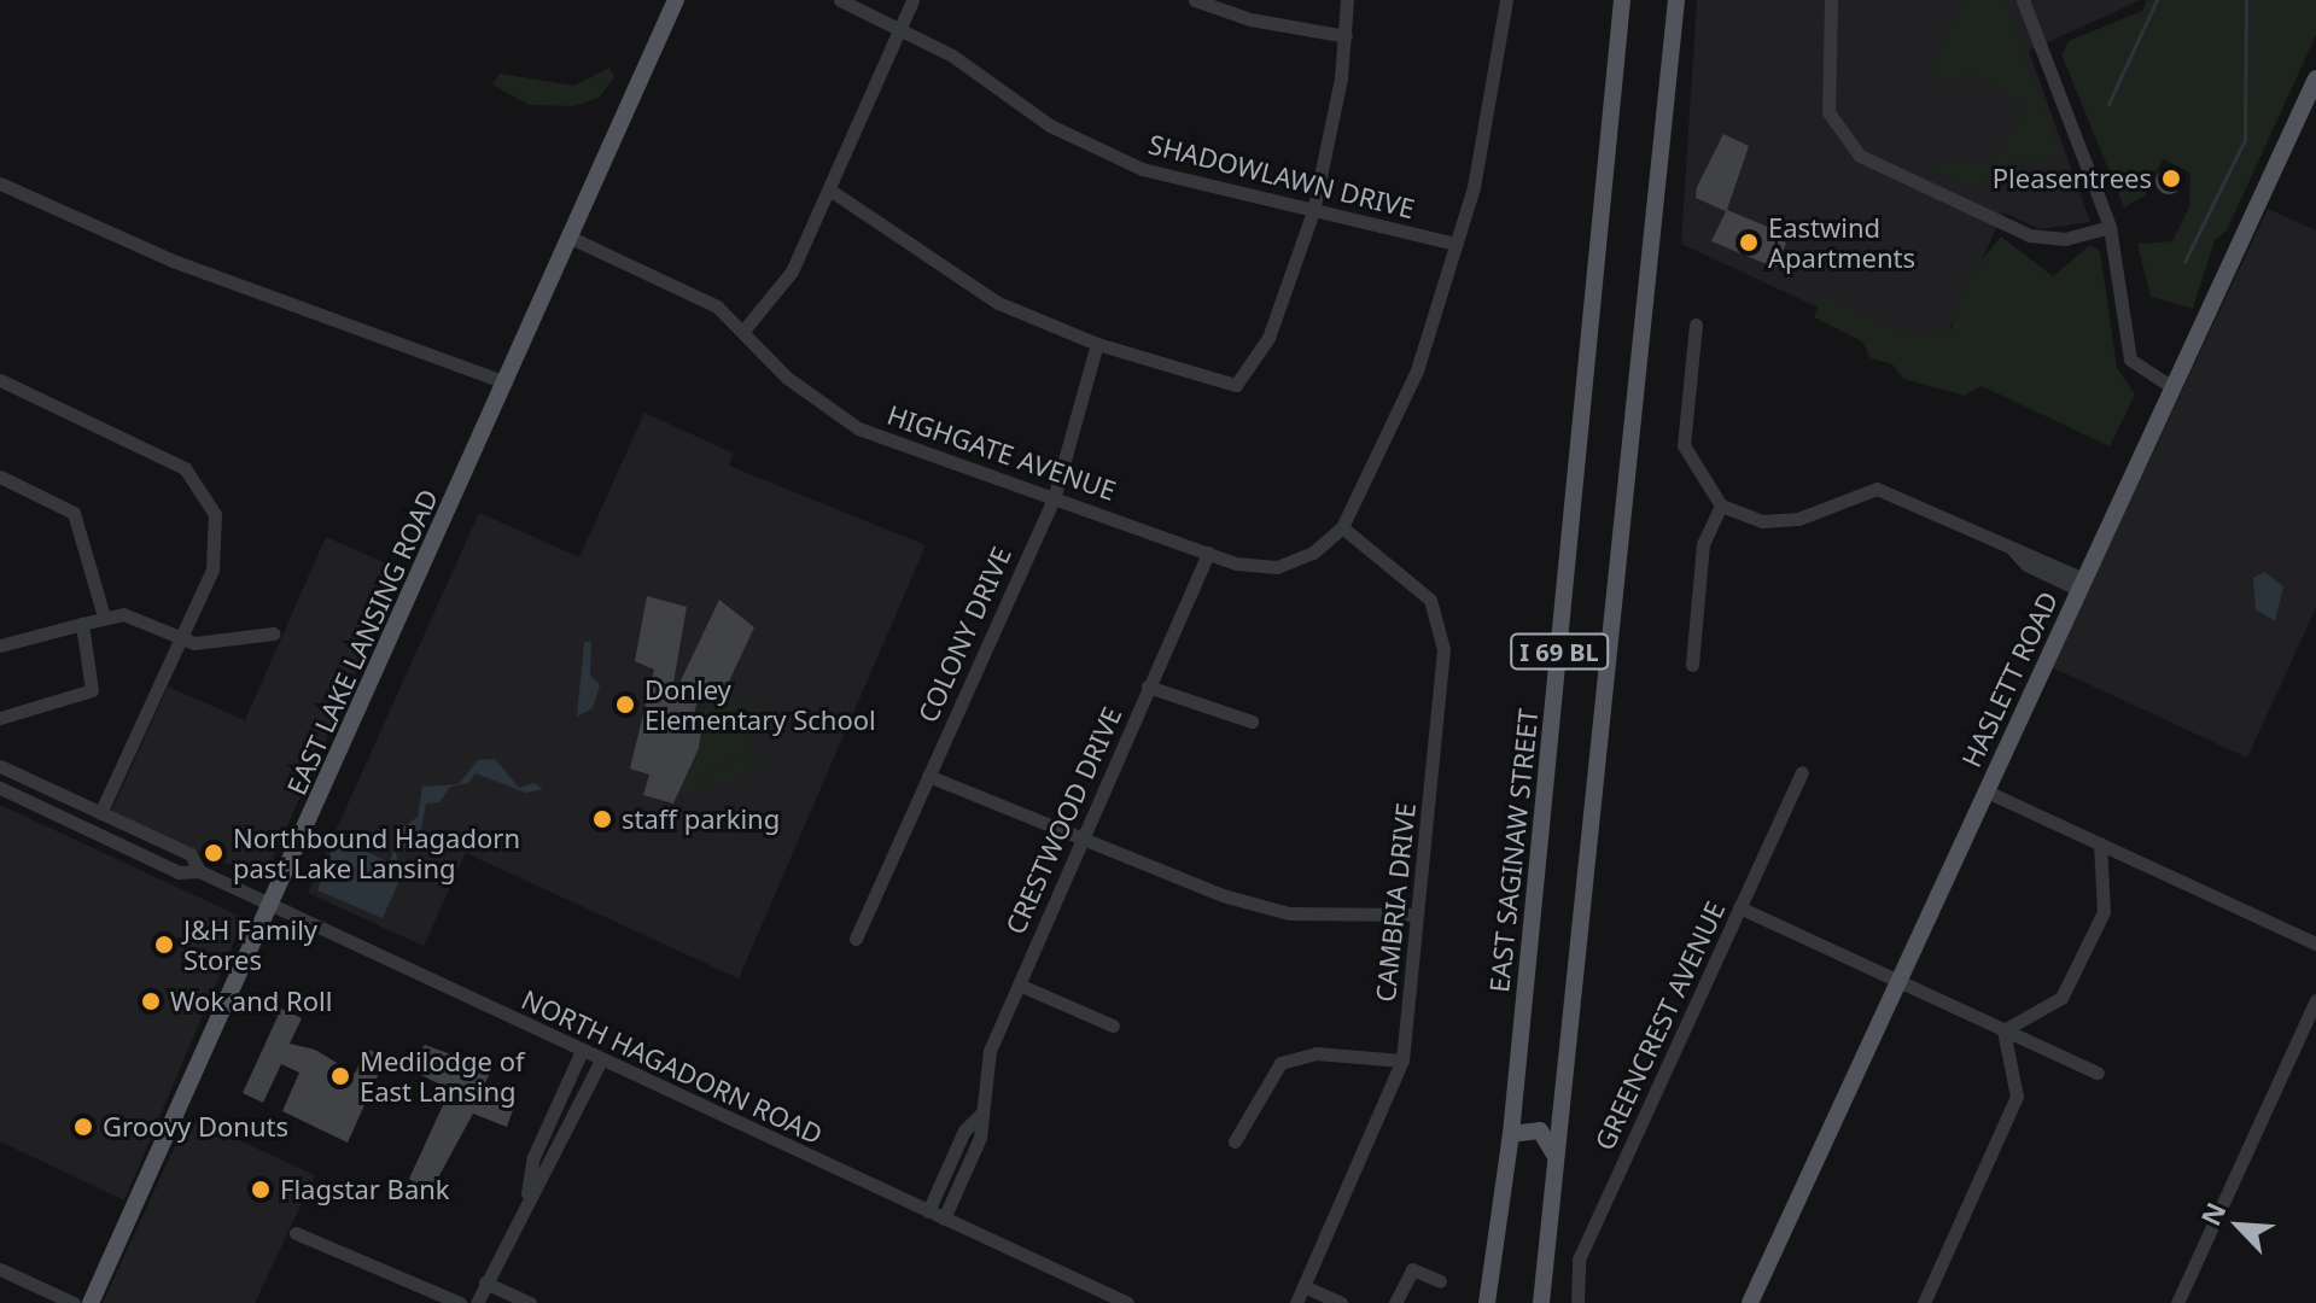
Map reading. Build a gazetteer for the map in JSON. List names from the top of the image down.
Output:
{
  "streets": {
    "main road": [
      "EAST LAKE LANSING ROAD",
      "I 69 BL",
      "HASLETT ROAD",
      "EAST SAGINAW STREET"
    ],
    "street": [
      "SHADOWLAWN DRIVE",
      "HIGHGATE AVENUE",
      "COLONY DRIVE",
      "CRESTWOOD DRIVE",
      "CAMBRIA DRIVE",
      "GREENCREST AVENUE",
      "NORTH HAGADORN ROAD"
    ]
  },
  "crossings": [
    ["HIGHGATE AVENUE", "COLONY DRIVE"],
    ["HIGHGATE AVENUE", "EAST LAKE LANSING ROAD"],
    ["HIGHGATE AVENUE", "CRESTWOOD DRIVE"],
    ["HIGHGATE AVENUE", "CAMBRIA DRIVE"],
    ["EAST LAKE LANSING ROAD", "NORTH HAGADORN ROAD"],
    ["CRESTWOOD DRIVE", "NORTH HAGADORN ROAD"]
  ],
  "places": [
    "Pleasentrees",
    "Eastwind Apartments",
    "Donley Elementary School",
    "staff parking",
    "Northbound Hagadorn past Lake Lansing",
    "J&H Family Stores",
    "Wok and Roll",
    "Medilodge of East Lansing",
    "Groovy Donuts",
    "Flagstar Bank"
  ],
  "north": "top left"
}
